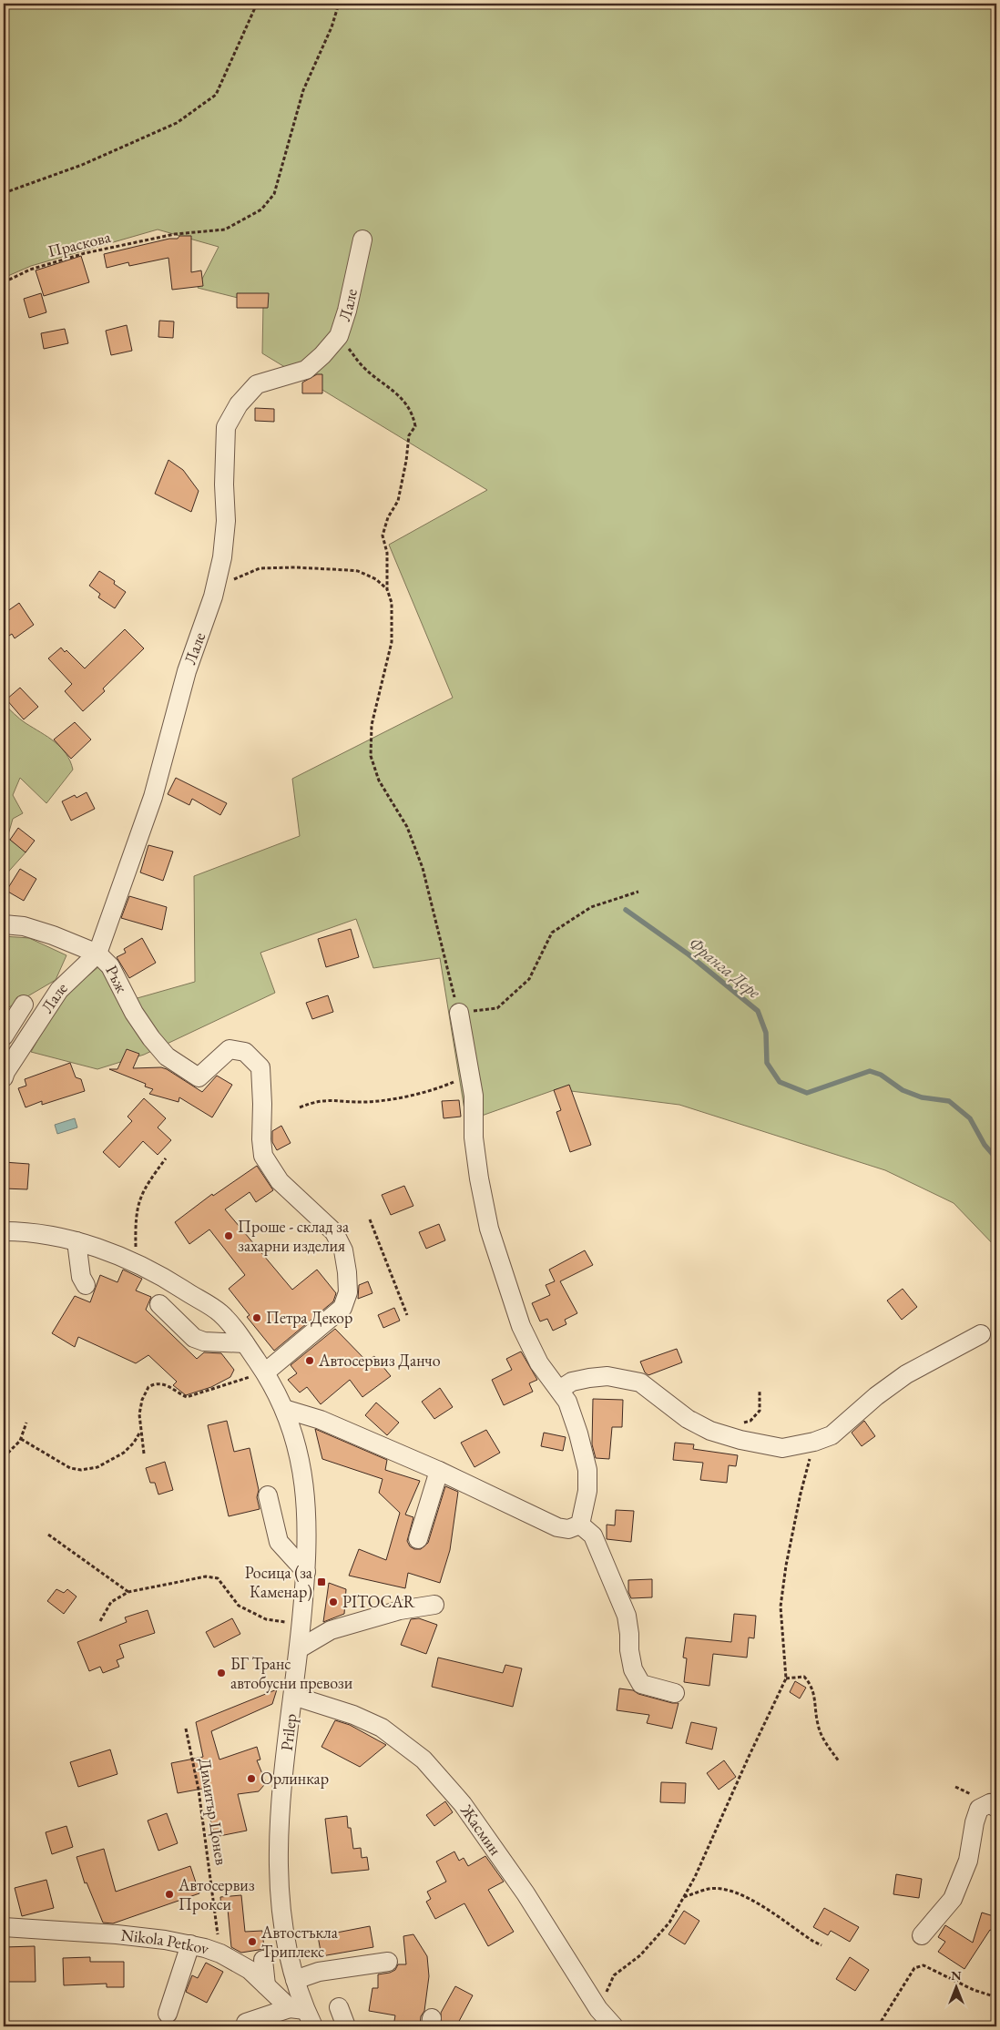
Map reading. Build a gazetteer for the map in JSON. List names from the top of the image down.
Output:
{
  "streets": {
    "street": [
      "Лале",
      "Ръж",
      "Prilep",
      "Жасмин",
      "Nikola Petkov"
    ],
    "path": ["Праскова", "Димитър Цонев"]
  },
  "crossings": [
    ["Лале", "Ръж"],
    ["Ръж", "Prilep"],
    ["Prilep", "Жасмин"],
    ["Prilep", "Nikola Petkov"],
    ["Димитър Цонев", "Nikola Petkov"]
  ],
  "water": ["Франга Дере"],
  "places": {
    "other": [
      "Проше - склад за захарни изделия",
      "Петра Декор",
      "Автосервиз Данчо",
      "PITOCAR",
      "БГ Транс автобусни превози",
      "Орлинкар",
      "Автосервиз Прокси",
      "Автостъкла Триплекс"
    ],
    "transit": ["Росица (за Каменар)"]
  },
  "north": "top"
}
